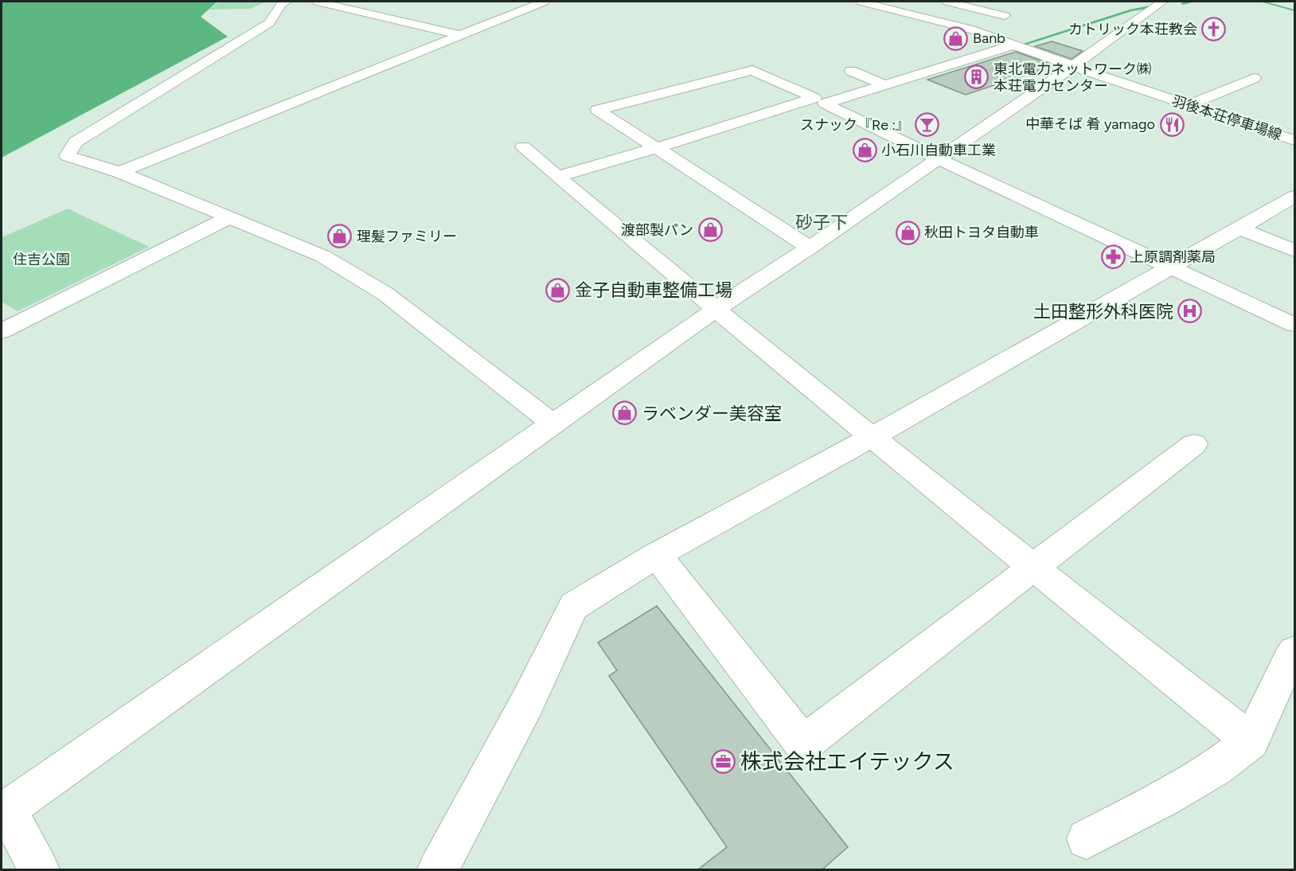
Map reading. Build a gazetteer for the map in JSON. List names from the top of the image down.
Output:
{
  "streets": {
    "street": ["羽後本荘停車場線"]
  },
  "districts": ["砂子下"],
  "parks": ["住吉公園"],
  "places": {
    "church": ["カトリック本荘教会"],
    "shop": [
      "Banb",
      "小石川自動車工業",
      "渡部製パン",
      "秋田トヨタ自動車",
      "理髪ファミリー",
      "金子自動車整備工場",
      "ラベンダー美容室"
    ],
    "building": ["東北電力ネットワーク㈱ 本荘電力センター"],
    "restaurant": ["中華そば 肴 yamago"],
    "bar": ["スナック『Re :』"],
    "pharmacy": ["上原調剤薬局"],
    "hospital": ["土田整形外科医院"],
    "office": ["株式会社エイテックス"]
  }
}
